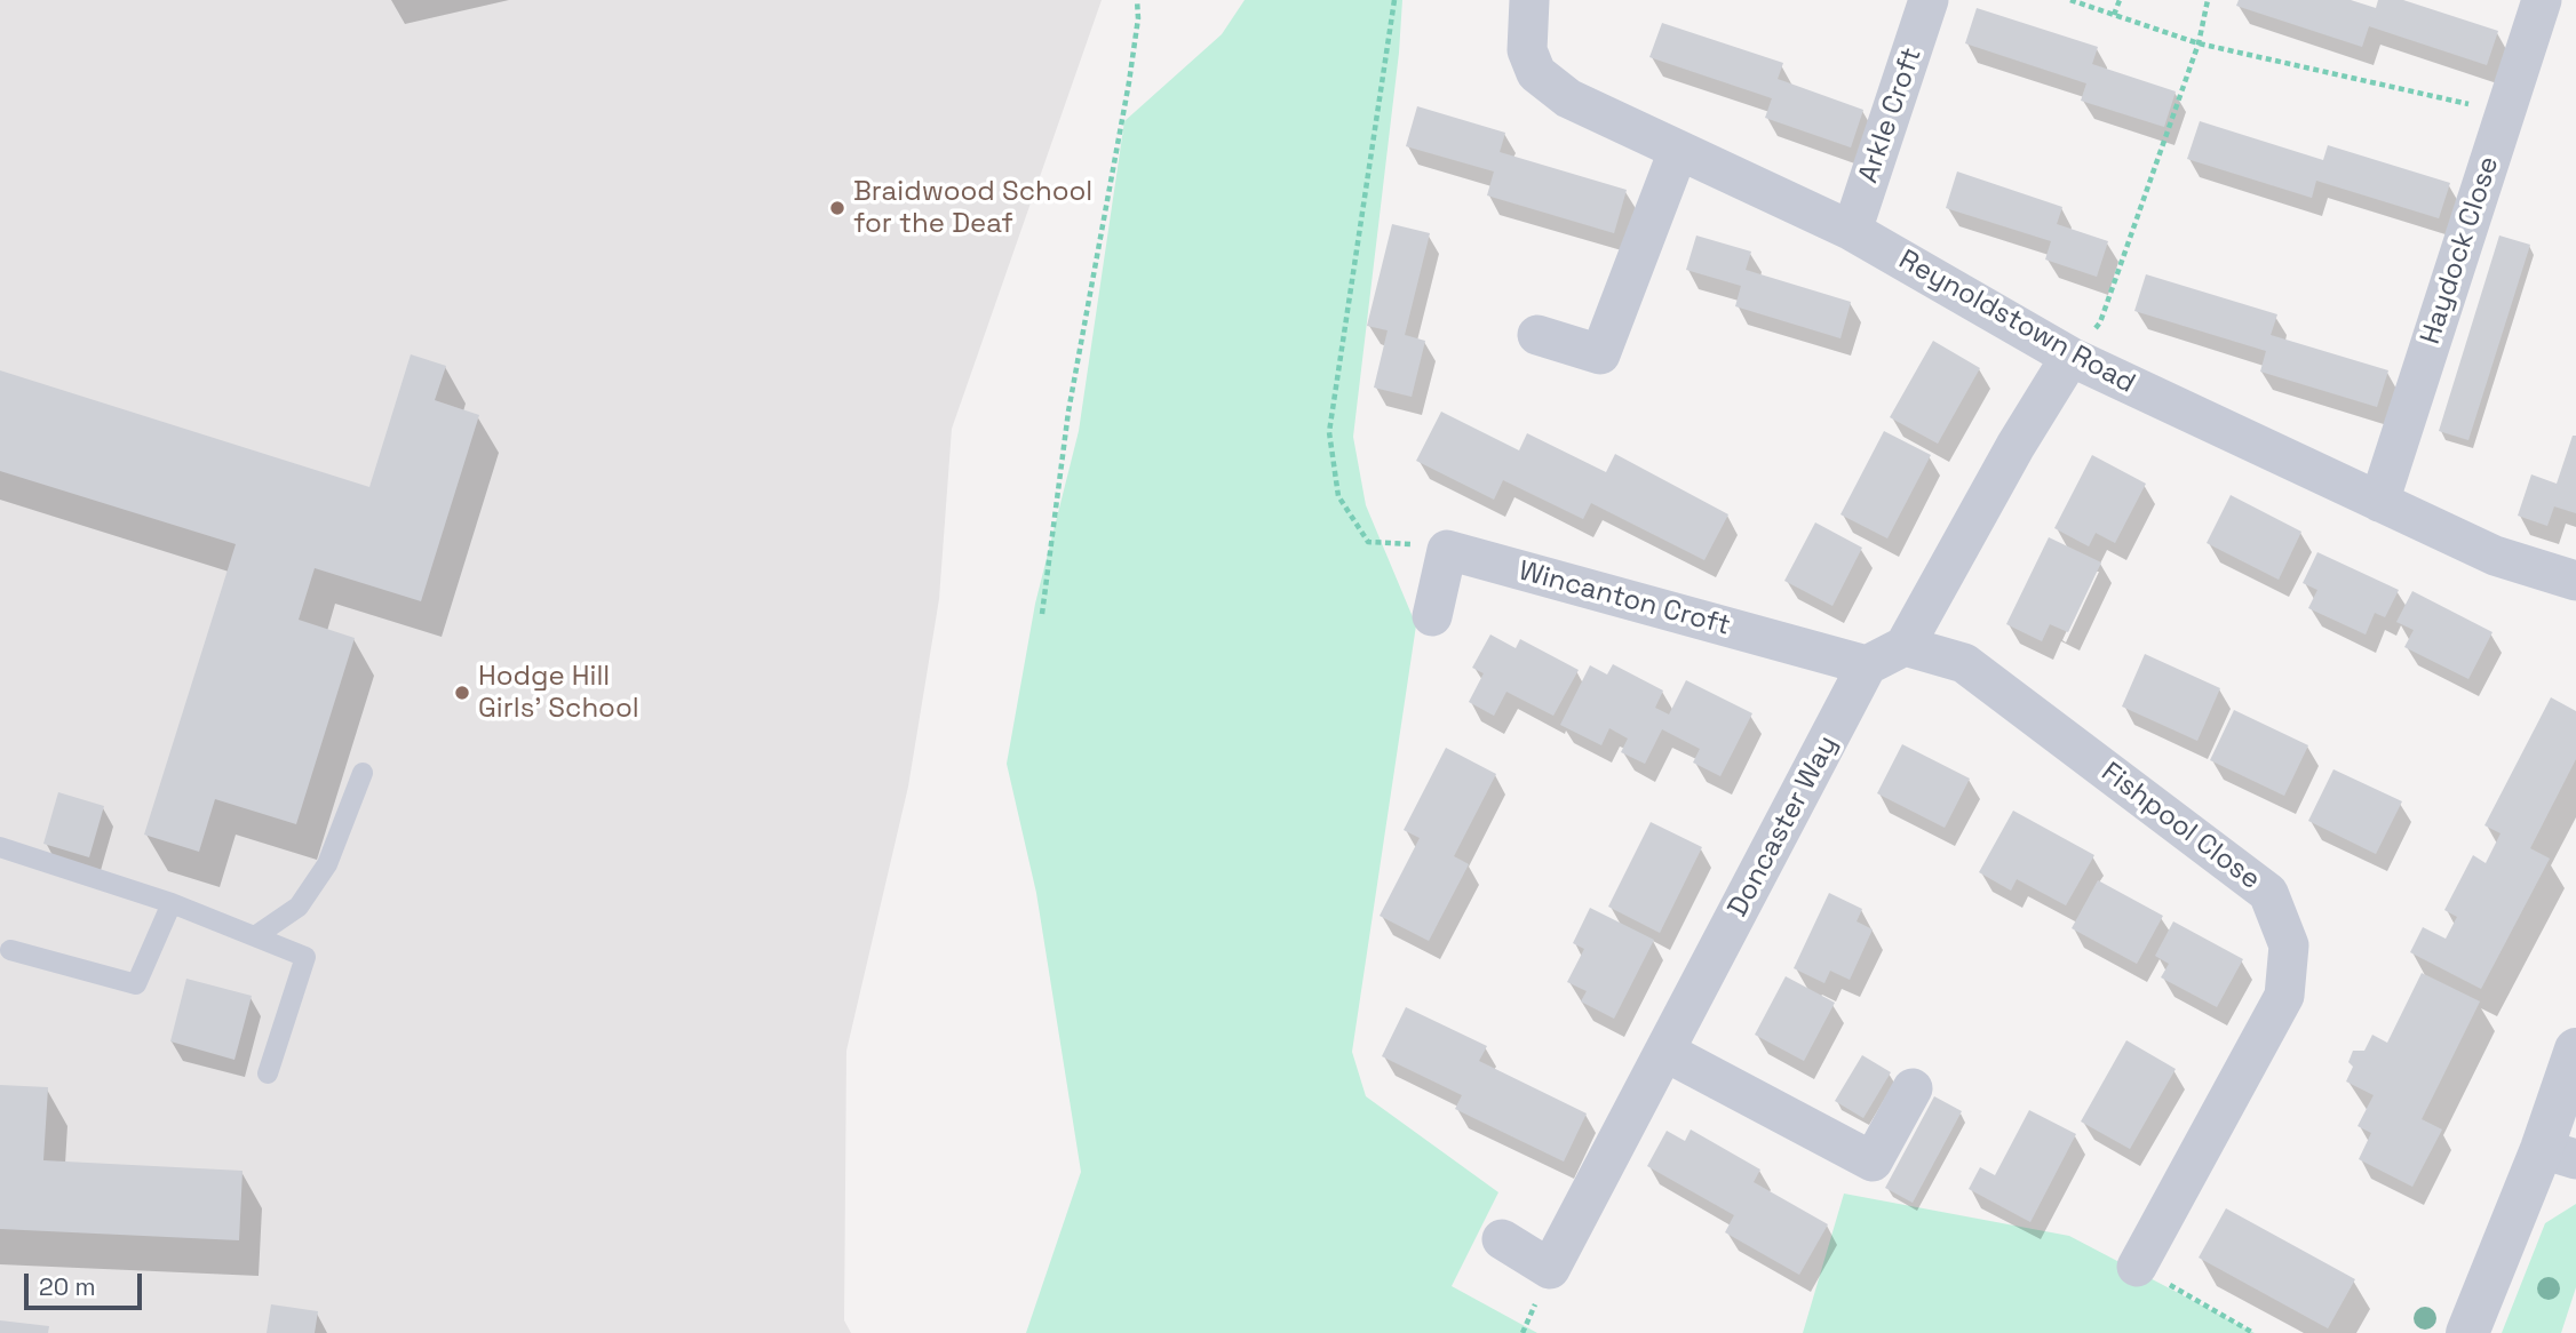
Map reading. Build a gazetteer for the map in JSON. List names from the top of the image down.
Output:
{
  "streets": {
    "street": [
      "Arkle Croft",
      "Haydock Close",
      "Reynoldstown Road",
      "Wincanton Croft",
      "Doncaster Way",
      "Fishpool Close"
    ]
  },
  "crossings": [
    ["Arkle Croft", "Reynoldstown Road"],
    ["Haydock Close", "Reynoldstown Road"],
    ["Wincanton Croft", "Doncaster Way"]
  ],
  "places": ["Braidwood School for the Deaf", "Hodge Hill Girls' School"],
  "scale_bar": "20 m"
}
